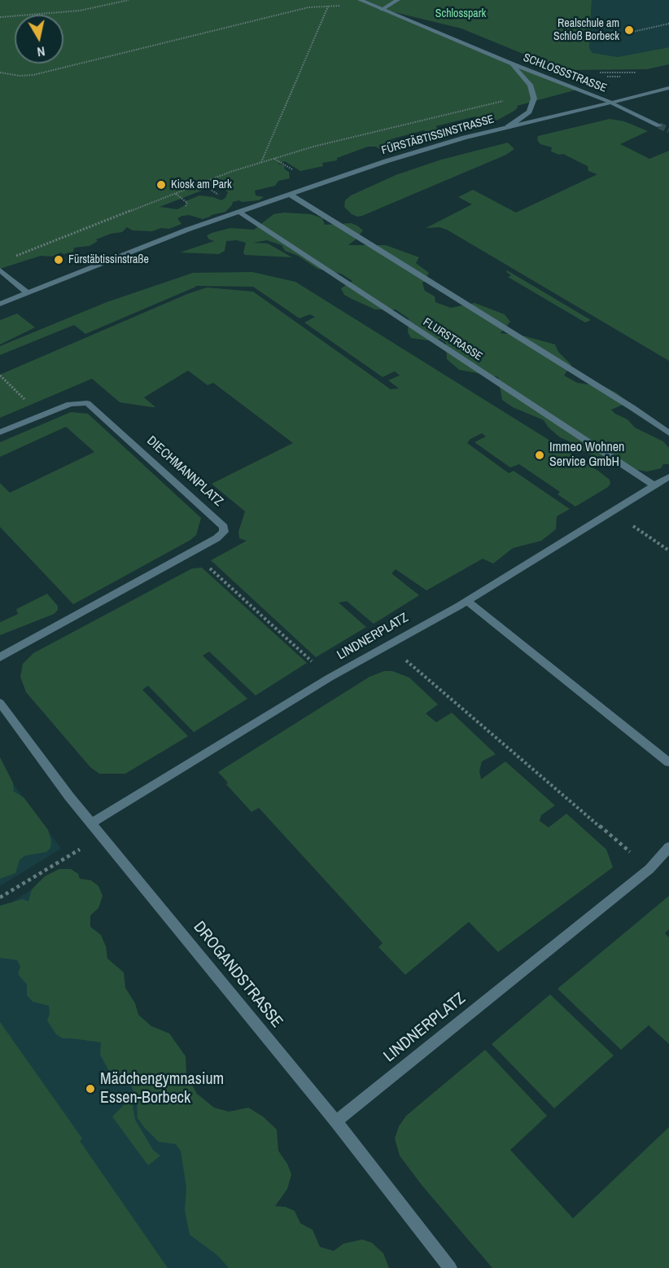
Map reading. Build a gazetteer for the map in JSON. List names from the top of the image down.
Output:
{
  "streets": {
    "street": [
      "SCHLOSSSTRASSE",
      "FÜRSTÄBTISSINSTRASSE",
      "FLURSTRASSE",
      "DIECHMANNPLATZ",
      "LINDNERPLATZ",
      "DROGANDSTRASSE"
    ]
  },
  "crossings": [
    ["SCHLOSSSTRASSE", "FÜRSTÄBTISSINSTRASSE"],
    ["FÜRSTÄBTISSINSTRASSE", "FLURSTRASSE"],
    ["FLURSTRASSE", "LINDNERPLATZ"],
    ["LINDNERPLATZ", "DROGANDSTRASSE"]
  ],
  "parks": ["Schlosspark"],
  "places": [
    "Realschule am Schloß Borbeck",
    "Kiosk am Park",
    "Fürstäbtissinstraße",
    "Immeo Wohnen Service GmbH",
    "Mädchengymnasium Essen-Borbeck"
  ],
  "north": "bottom"
}
